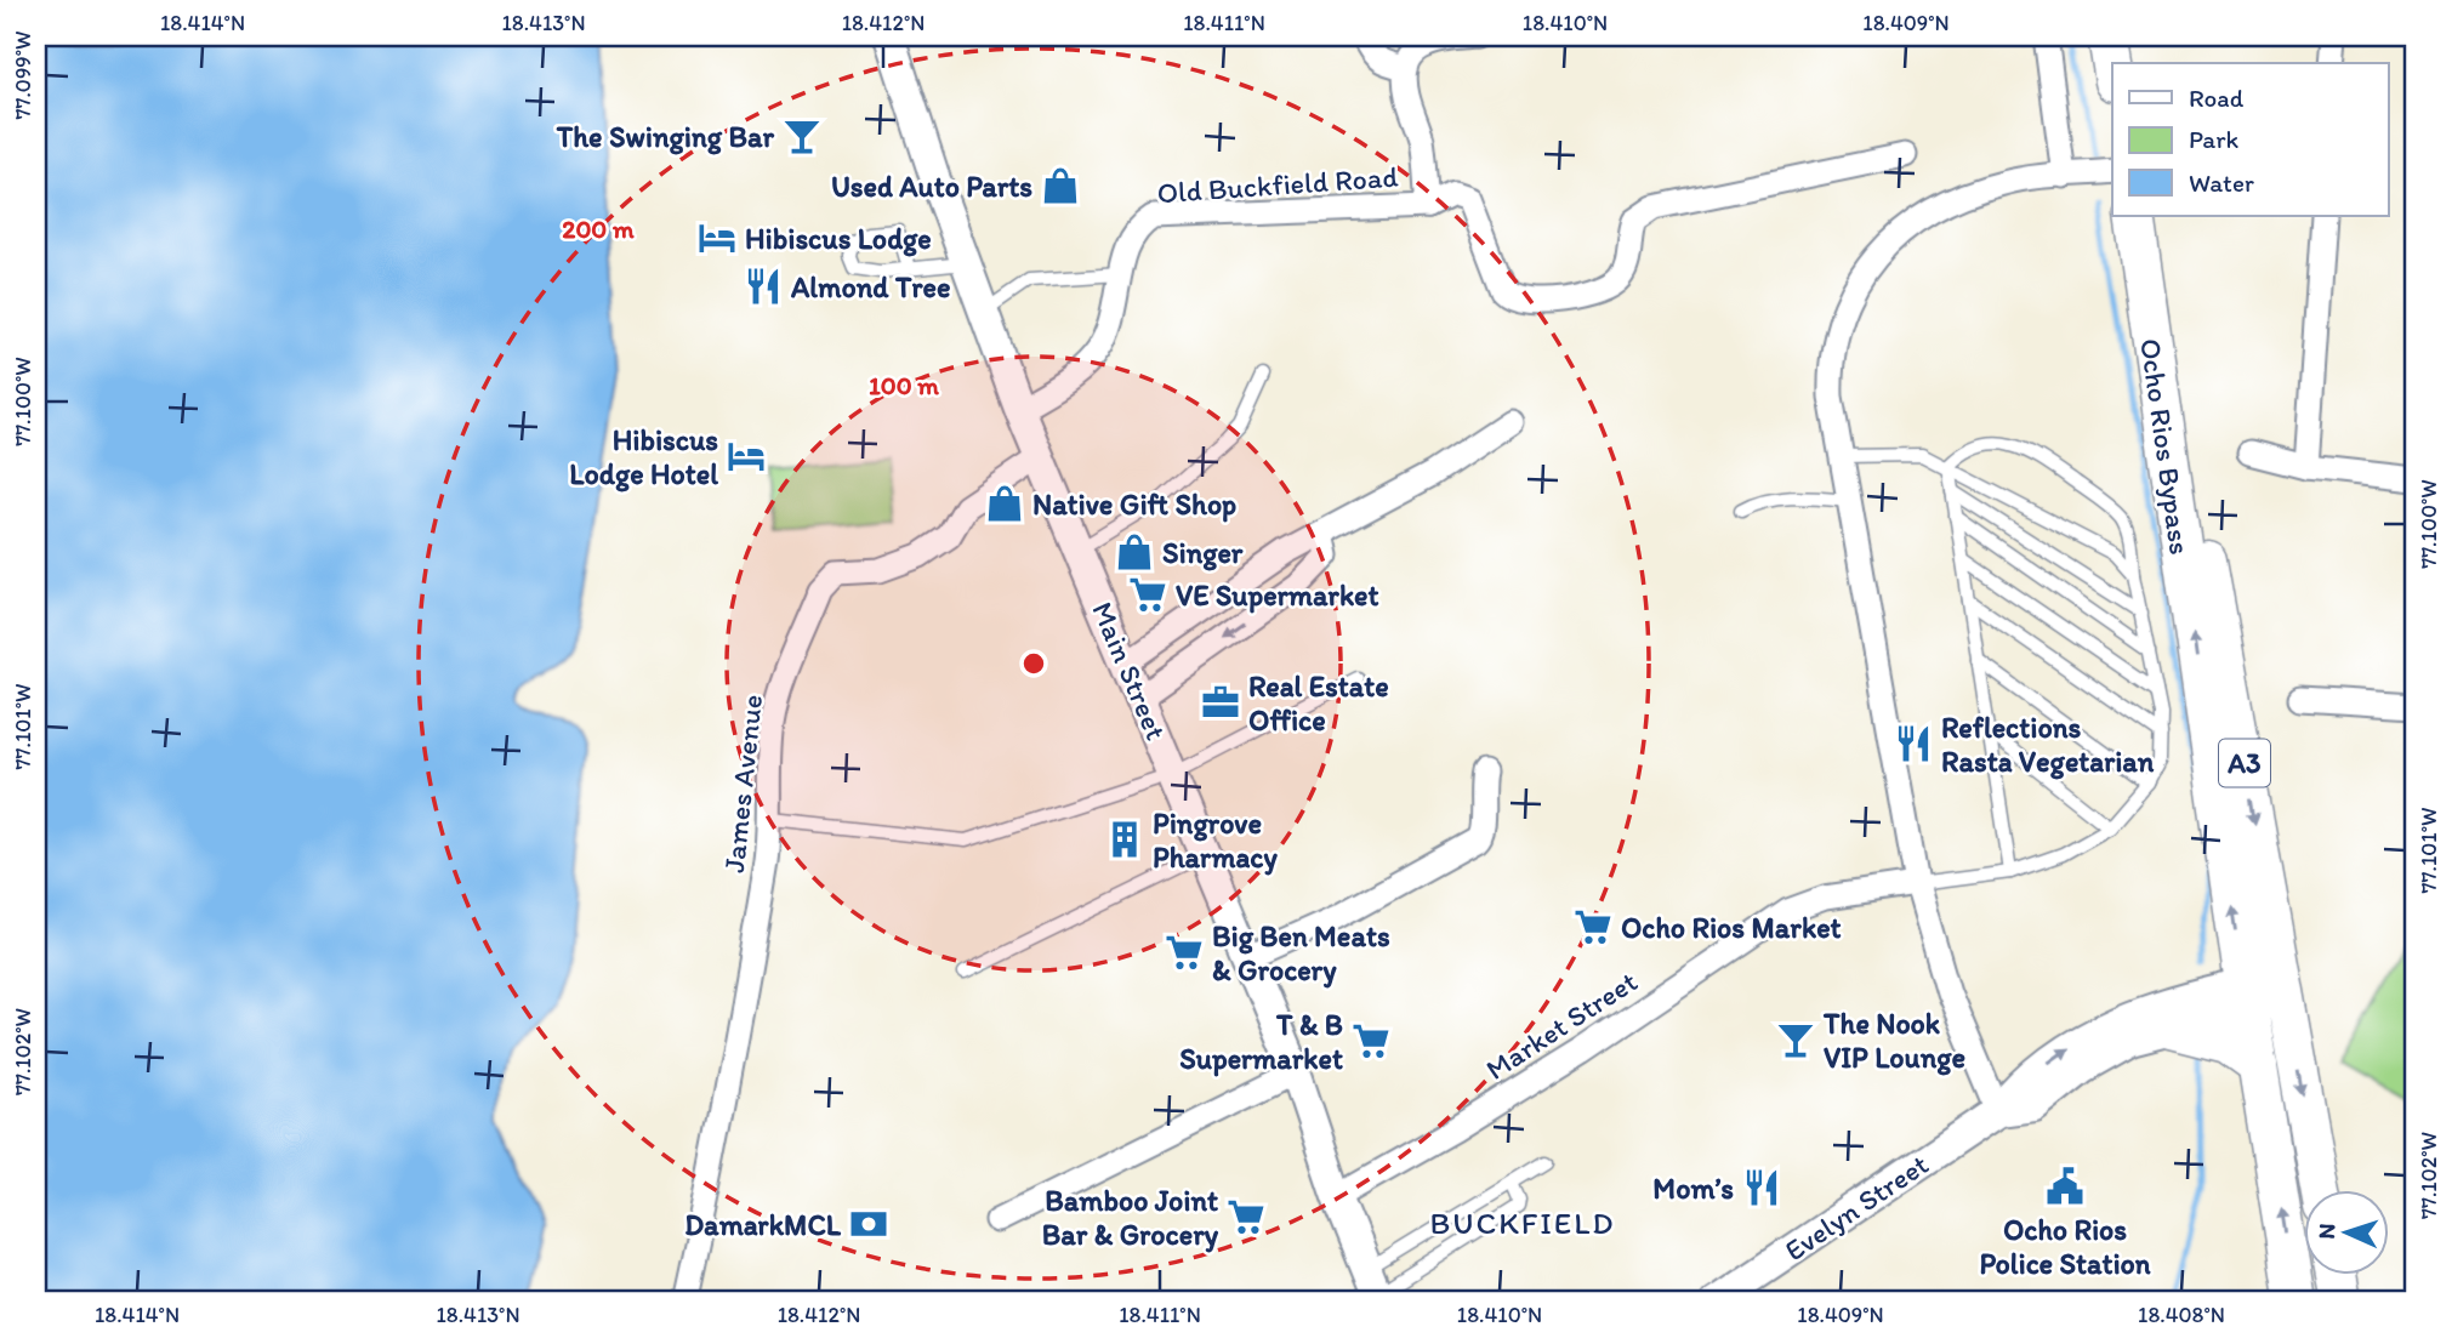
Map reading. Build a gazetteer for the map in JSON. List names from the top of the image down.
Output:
{
  "streets": {
    "main road": ["Ocho Rios Bypass", "A3"],
    "street": [
      "Old Buckfield Road",
      "Main Street",
      "James Avenue",
      "Market Street",
      "Evelyn Street"
    ]
  },
  "crossings": [
    ["Old Buckfield Road", "Main Street"],
    ["Ocho Rios Bypass", "Evelyn Street"],
    ["Main Street", "James Avenue"],
    ["Main Street", "Market Street"]
  ],
  "districts": ["BUCKFIELD"],
  "places": {
    "bar": ["The Swinging Bar", "The Nook VIP Lounge"],
    "shop": ["Used Auto Parts", "Native Gift Shop", "Singer"],
    "hotel": ["Hibiscus Lodge", "Hibiscus Lodge Hotel"],
    "restaurant": ["Almond Tree", "Reflections Rasta Vegetarian", "Mom’s"],
    "supermarket": [
      "VE Supermarket",
      "Ocho Rios Market",
      "Big Ben Meats & Grocery",
      "T & B Supermarket",
      "Bamboo Joint Bar & Grocery"
    ],
    "office": ["Real Estate Office"],
    "building": ["Pingrove Pharmacy"],
    "public building": ["Ocho Rios Police Station"],
    "bank": ["DamarkMCL"]
  },
  "legend": ["Road", "Park", "Water"],
  "north": "left",
  "coordinates": [
    "18.414°N",
    "18.413°N",
    "18.412°N",
    "18.411°N",
    "18.410°N",
    "18.409°N",
    "77.099°W",
    "77.100°W",
    "77.101°W",
    "77.102°W",
    "18.408°N"
  ],
  "rings": ["200 m", "100 m"]
}
